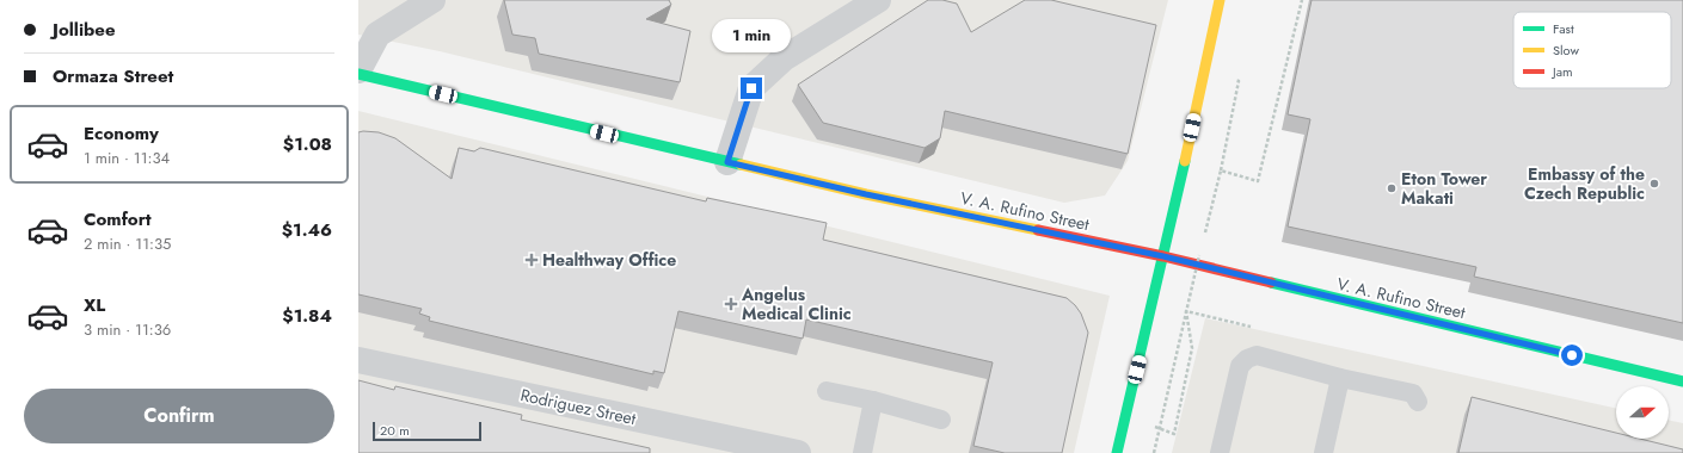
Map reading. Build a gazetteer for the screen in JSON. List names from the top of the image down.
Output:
{
  "streets": {
    "street": ["V. A. Rufino Street", "Rodriguez Street"]
  },
  "places": {
    "other": ["Embassy of the Czech Republic", "Eton Tower Makati"],
    "health": ["Healthway Office", "Angelus Medical Clinic"]
  },
  "legend": ["Fast", "Slow", "Jam"],
  "scale_bar": "20 m",
  "north": "right",
  "page": {
    "banner": ["Jollibee", "Ormaza Street"],
    "bubble": "1 min",
    "list": [
      {
        "name": "Economy",
        "note": "1 min · 11:34",
        "value": "$1.08"
      },
      {
        "name": "Comfort",
        "note": "2 min · 11:35",
        "value": "$1.46"
      },
      {
        "name": "XL",
        "note": "3 min · 11:36",
        "value": "$1.84"
      }
    ],
    "buttons": "Confirm",
    "scale": "20 m"
  }
}
